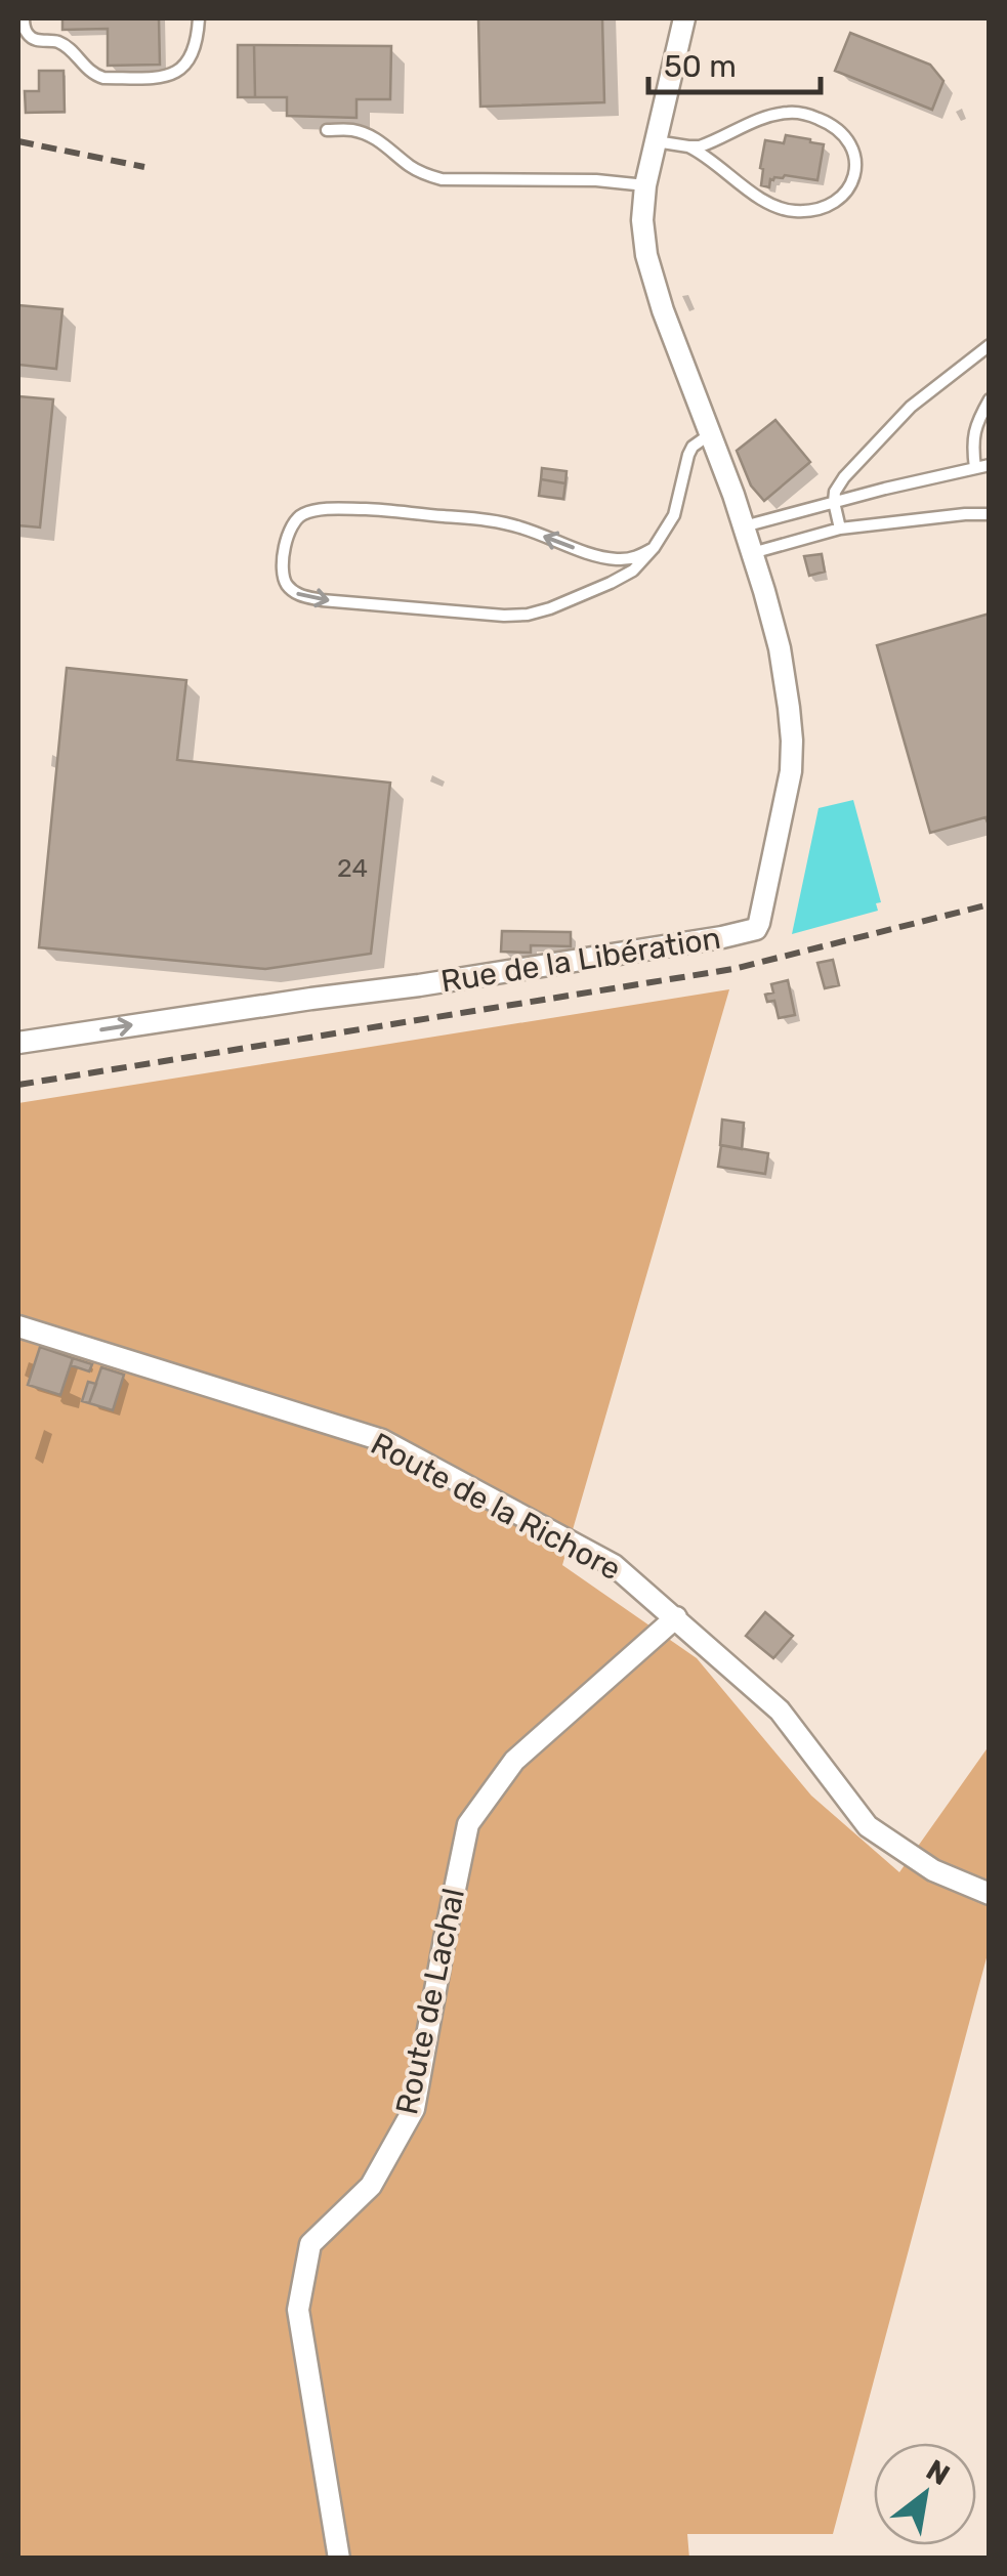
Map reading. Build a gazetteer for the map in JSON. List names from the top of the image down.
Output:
{
  "streets": {
    "street": ["Rue de la Libération", "Route de la Richore", "Route de Lachal"]
  },
  "crossings": [
    ["Route de la Richore", "Route de Lachal"]
  ],
  "house_numbers": ["24"],
  "scale_bar": "50 m",
  "north": "top right"
}
